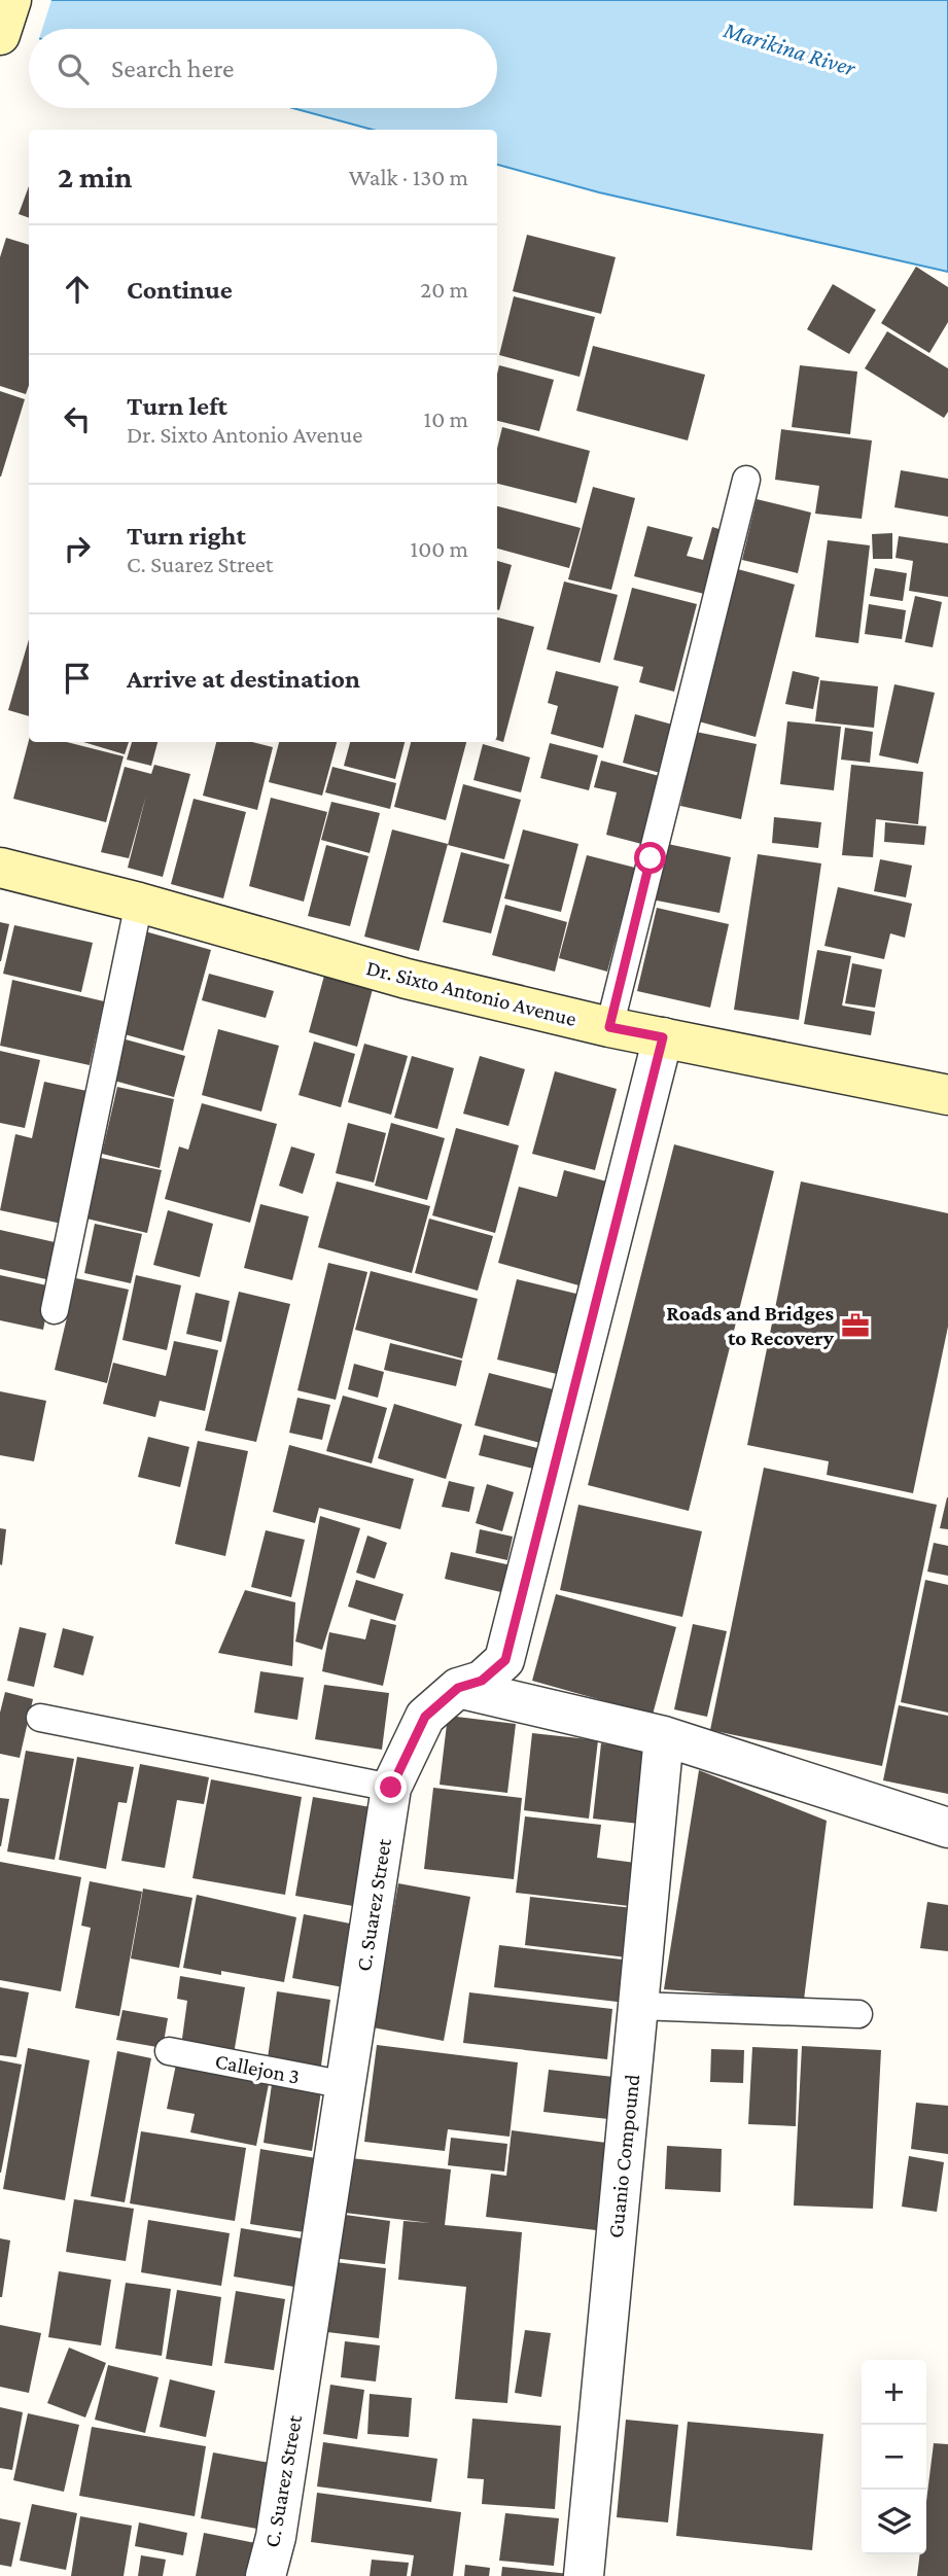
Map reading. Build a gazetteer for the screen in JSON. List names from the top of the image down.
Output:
{
  "streets": {
    "main road": ["Dr. Sixto Antonio Avenue"],
    "street": ["C. Suarez Street", "Guanio Compound"],
    "lane": ["Callejon 3"]
  },
  "crossings": [
    ["Dr. Sixto Antonio Avenue", "C. Suarez Street"],
    ["C. Suarez Street", "Callejon 3"]
  ],
  "water": ["Marikina River"],
  "places": {
    "office": ["Roads and Bridges to Recovery"]
  },
  "page": {
    "search": "Search here",
    "heading": ["2 min", "Walk · 130 m"],
    "list": [
      ["Continue", "20 m"],
      ["Turn left", "Dr. Sixto Antonio Avenue", "10 m"],
      ["Turn right", "C. Suarez Street", "100 m"],
      "Arrive at destination"
    ],
    "map_buttons": ["+", "−"]
  }
}
